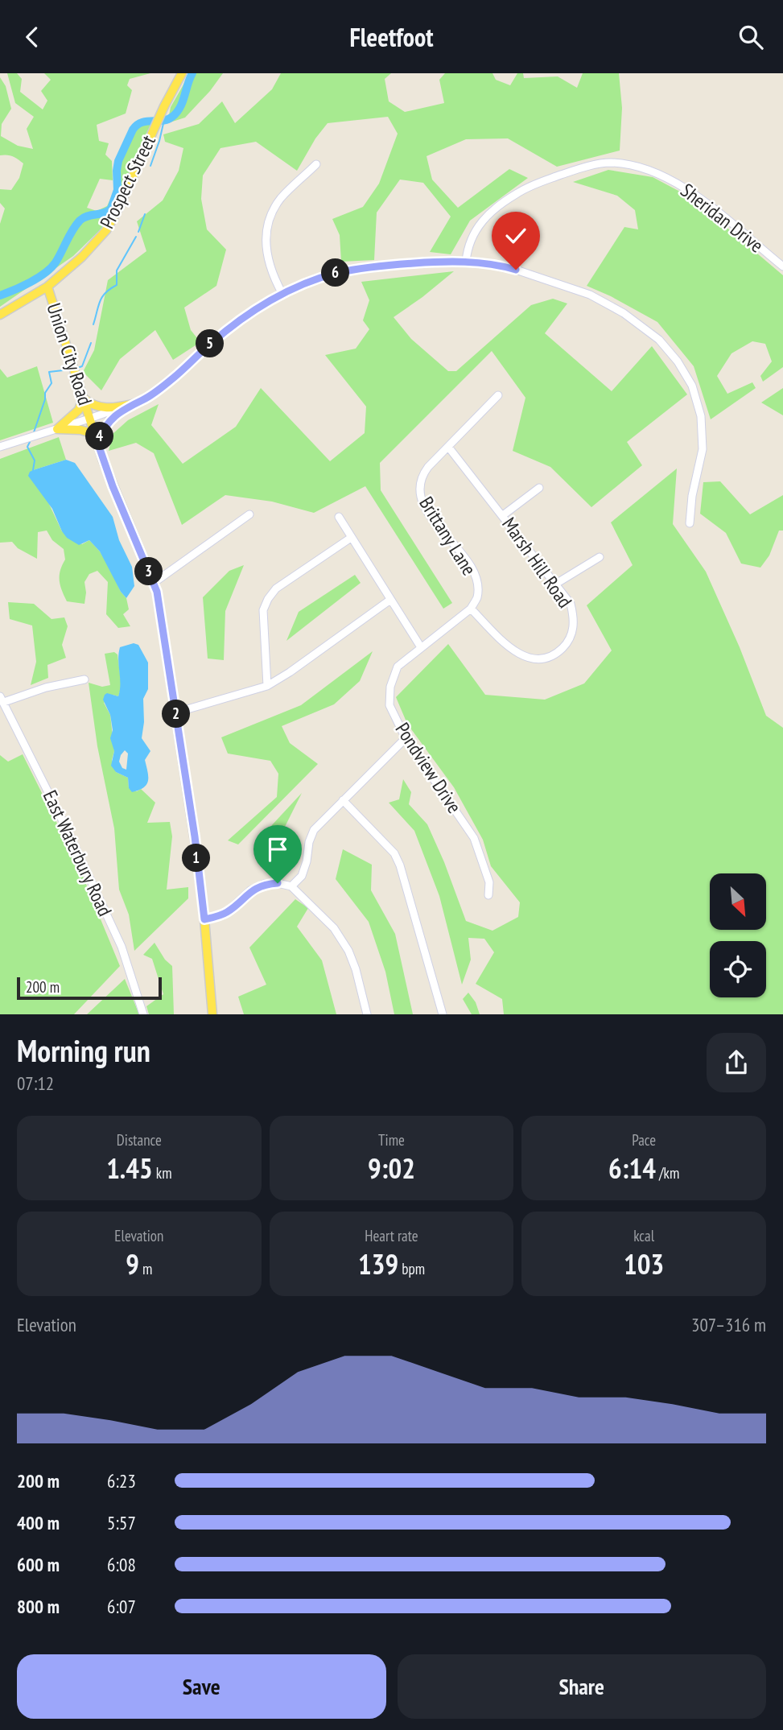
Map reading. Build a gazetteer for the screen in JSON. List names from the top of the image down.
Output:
{
  "streets": {
    "main road": ["Prospect Street", "Union City Road"],
    "street": [
      "Sheridan Drive",
      "Brittany Lane",
      "Marsh Hill Road",
      "Pondview Drive",
      "East Waterbury Road"
    ]
  },
  "crossings": [
    ["Prospect Street", "Union City Road"],
    ["Brittany Lane", "Marsh Hill Road"]
  ],
  "scale_bar": "200 m",
  "north": "bottom right",
  "page": {
    "header": "Fleetfoot",
    "pins": [
      "6",
      "5",
      "4",
      "3",
      "2",
      "1"
    ],
    "scale": "200 m",
    "heading": ["Morning run", "07:12"],
    "stats": [
      ["Distance", "1.45 km"],
      ["Time", "9:02"],
      ["Pace", "6:14 /km"],
      ["Elevation", "9 m"],
      ["Heart rate", "139 bpm"],
      ["kcal", "103"]
    ],
    "chart": ["Elevation", "307–316 m"],
    "list": [
      {
        "name": "200 m",
        "note": "6:23"
      },
      {
        "name": "400 m",
        "note": "5:57"
      },
      {
        "name": "600 m",
        "note": "6:08"
      },
      {
        "name": "800 m",
        "note": "6:07"
      }
    ],
    "buttons": ["Save", "Share"]
  }
}
